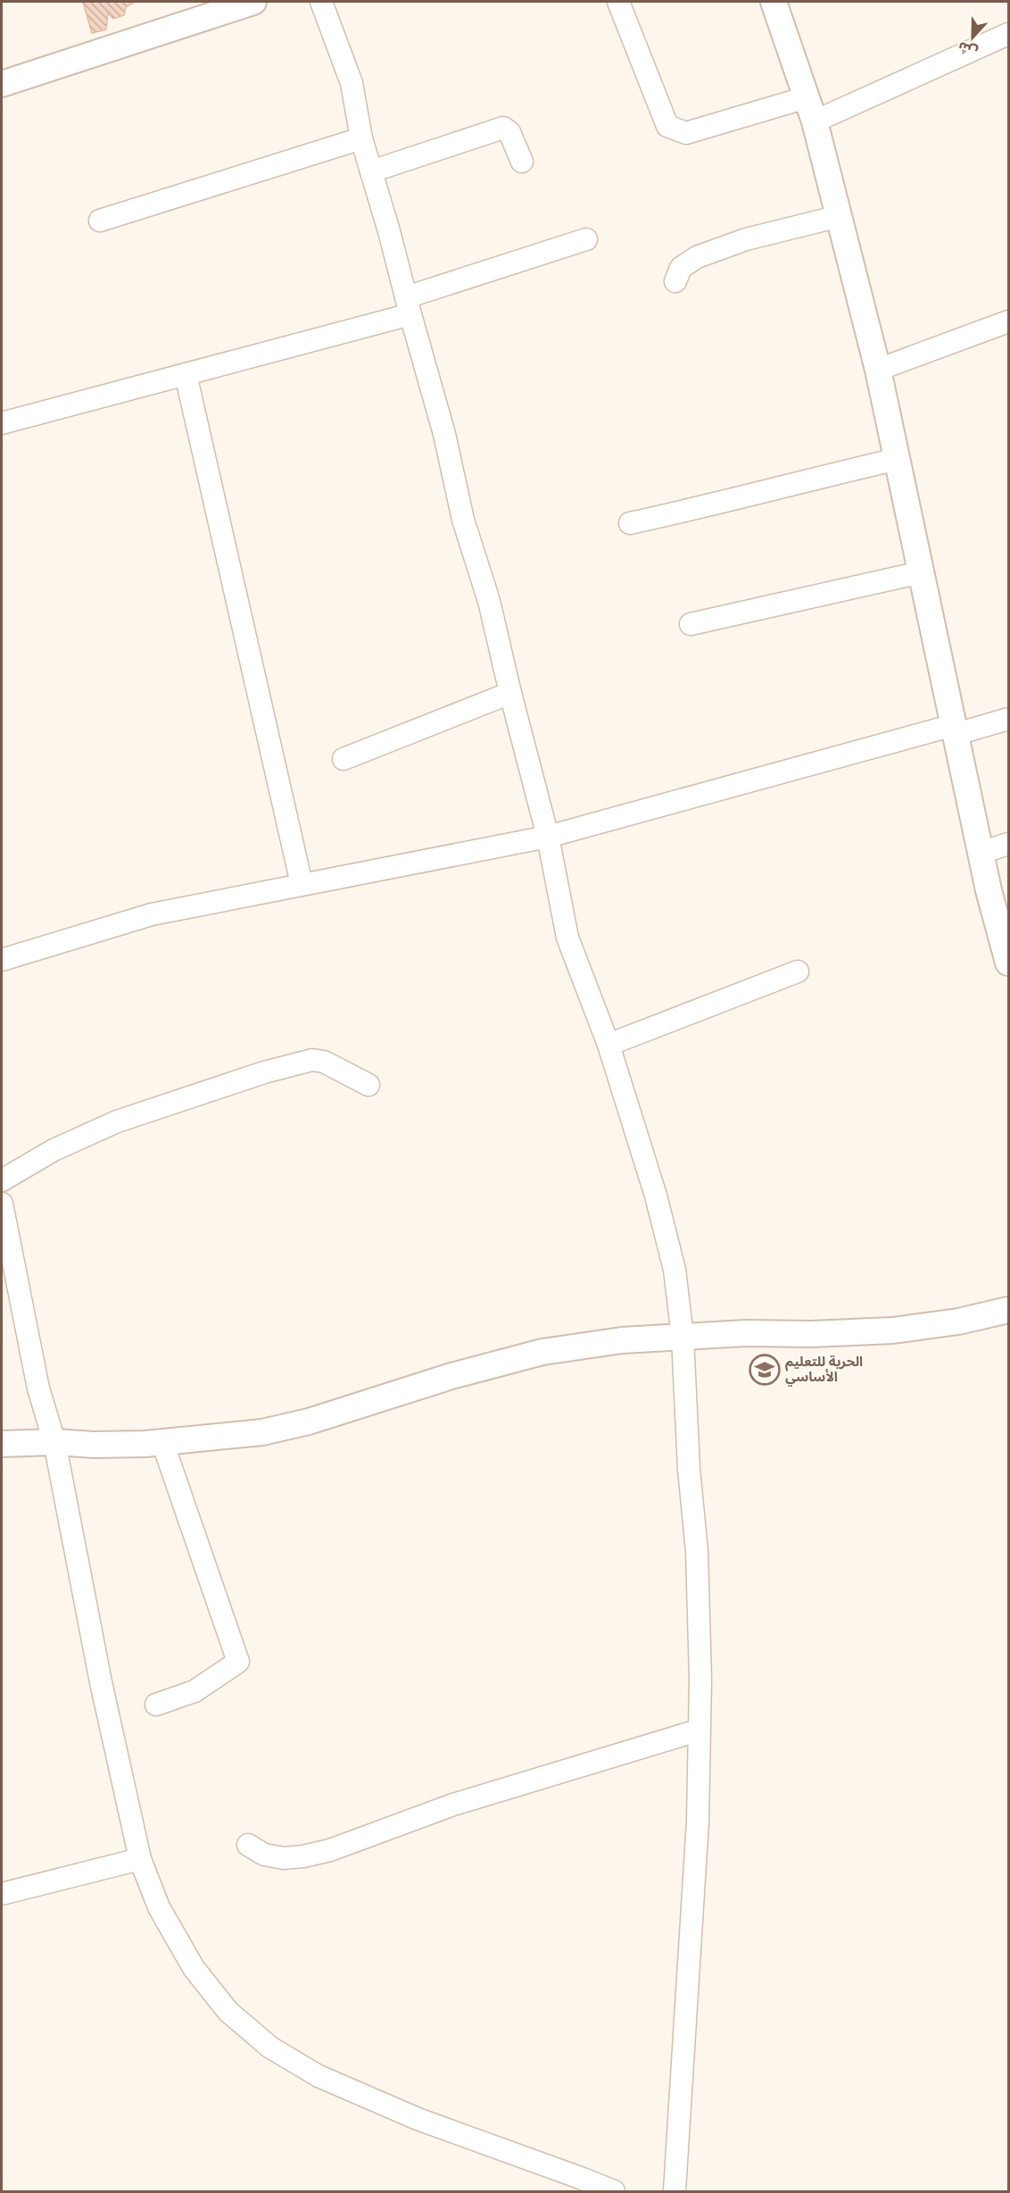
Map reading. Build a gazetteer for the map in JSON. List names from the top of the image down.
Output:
{
  "places": {
    "school or university": ["الحرية للتعليم الأساسي"]
  },
  "north": "bottom"
}
